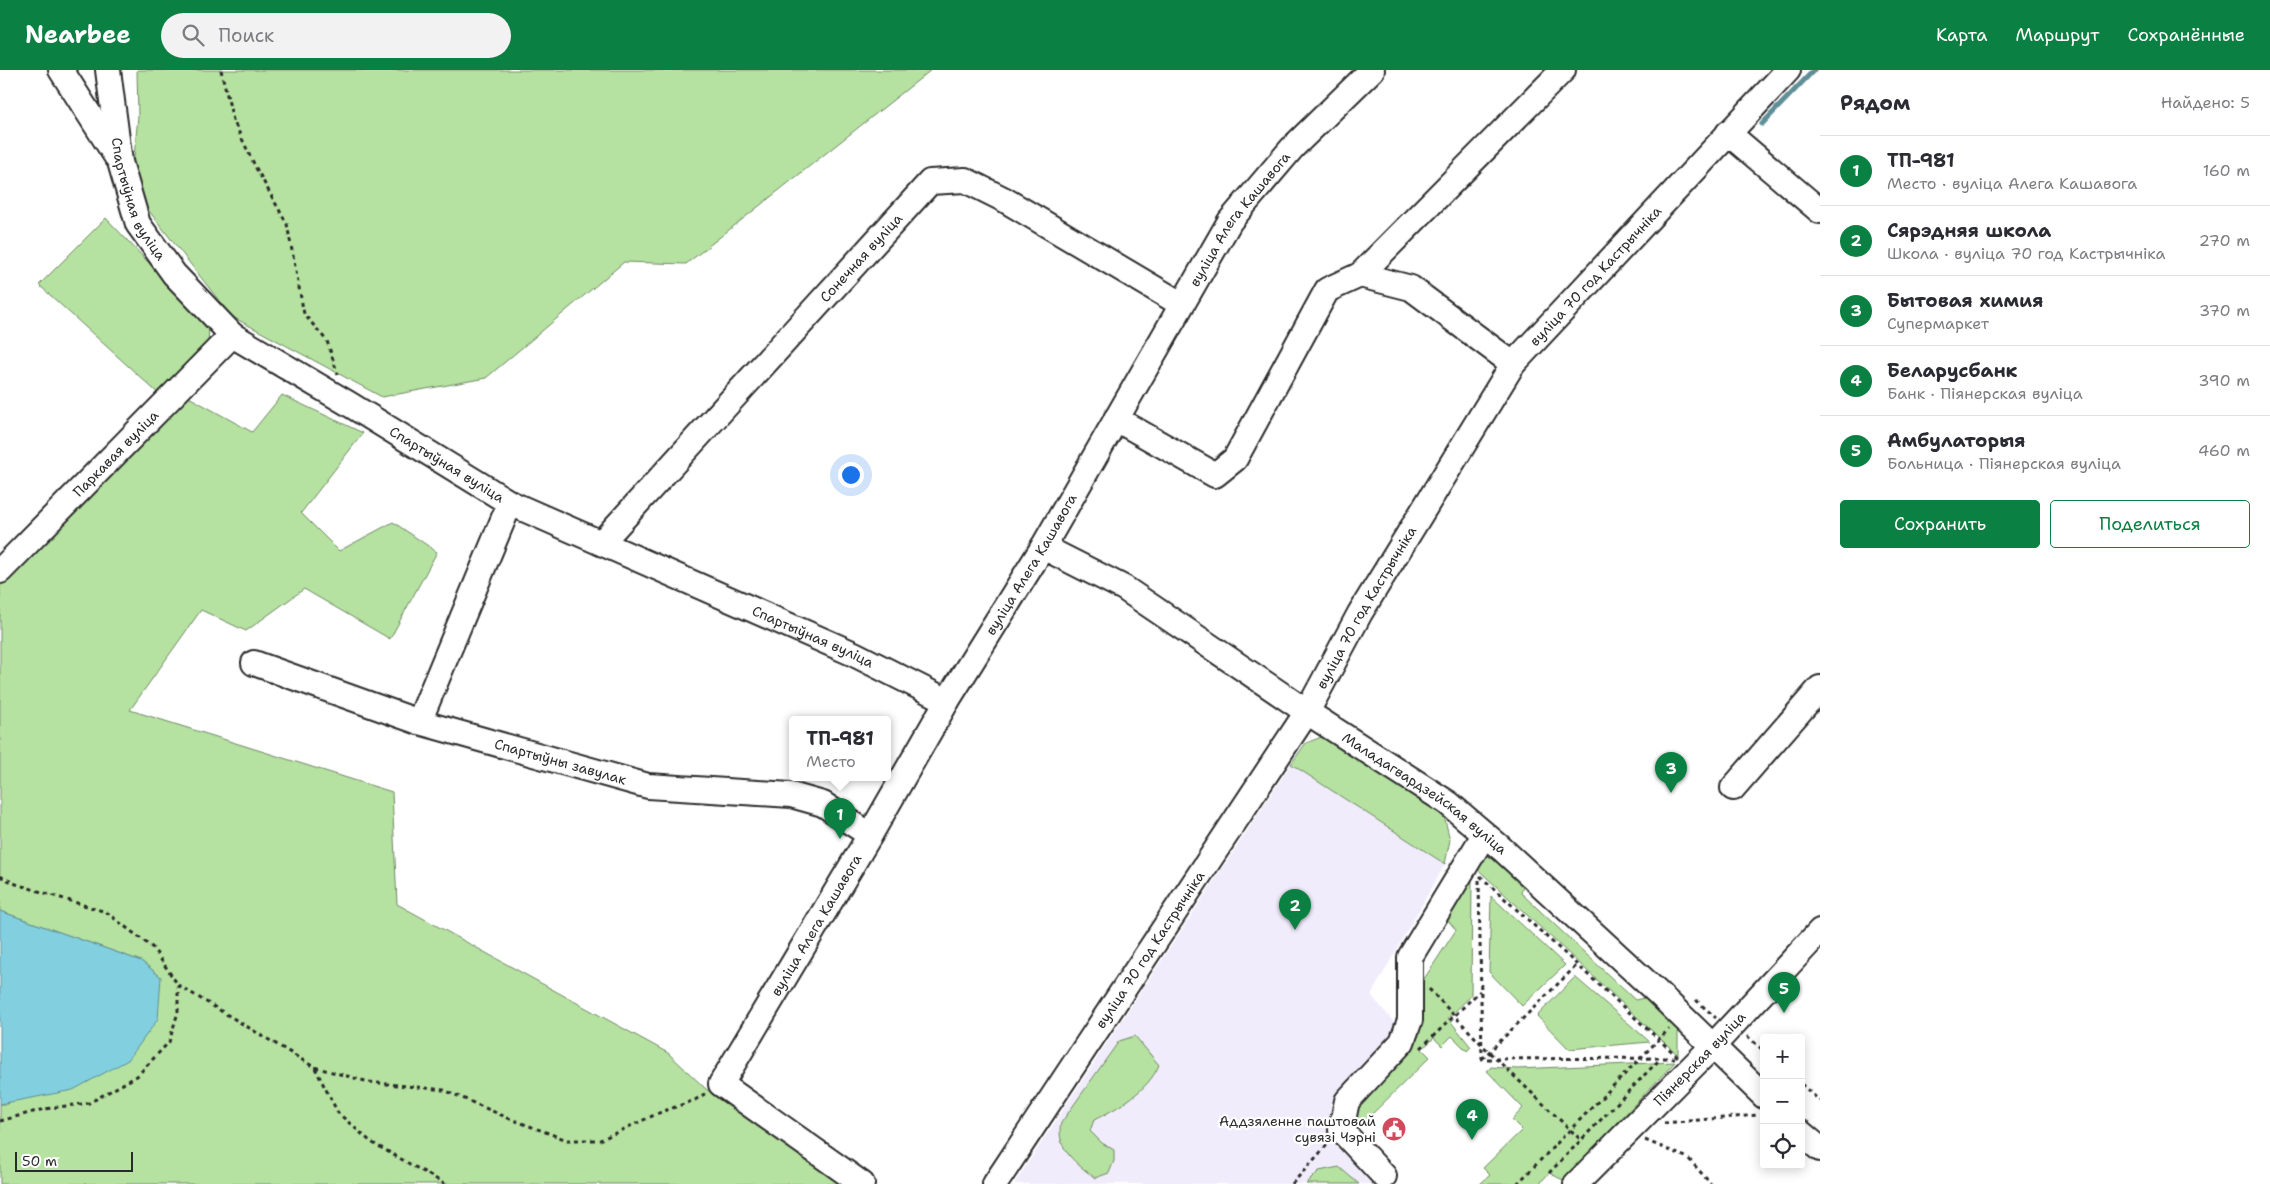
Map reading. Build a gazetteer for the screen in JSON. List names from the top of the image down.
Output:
{
  "streets": {
    "street": [
      "Спартыўная вуліца",
      "вуліца Алега Кашавога",
      "Сонечная вуліца",
      "вуліца 70 год Кастрычніка",
      "Паркавая вуліца",
      "Спартыўны завулак",
      "Маладагвардзейская вуліца",
      "Піянерская вуліца"
    ]
  },
  "crossings": [
    ["Спартыўная вуліца", "вуліца Алега Кашавога"],
    ["Спартыўная вуліца", "Сонечная вуліца"],
    ["Спартыўная вуліца", "Паркавая вуліца"],
    ["вуліца Алега Кашавога", "Сонечная вуліца"],
    ["вуліца Алега Кашавога", "Спартыўны завулак"],
    ["вуліца Алега Кашавога", "Маладагвардзейская вуліца"],
    ["вуліца 70 год Кастрычніка", "Маладагвардзейская вуліца"],
    ["Маладагвардзейская вуліца", "Піянерская вуліца"]
  ],
  "places": {
    "public building": ["Аддзяленне паштовай сувязі Чэрні"]
  },
  "scale_bar": "50 m",
  "page": {
    "header": "Nearbee",
    "search": "Поиск",
    "nav": ["Карта", "Маршрут", "Сохранённые"],
    "heading": ["Рядом", "Найдено: 5"],
    "list": [
      {
        "mark": "1",
        "name": "ТП-981",
        "note": "Место · вуліца Алега Кашавога",
        "value": "160 m"
      },
      {
        "mark": "2",
        "name": "Сярэдняя школа",
        "note": "Школа · вуліца 70 год Кастрычніка",
        "value": "270 m"
      },
      {
        "mark": "3",
        "name": "Бытовая химия",
        "note": "Супермаркет",
        "value": "370 m"
      },
      {
        "mark": "4",
        "name": "Беларусбанк",
        "note": "Банк · Піянерская вуліца",
        "value": "390 m"
      },
      {
        "mark": "5",
        "name": "Амбулаторыя",
        "note": "Больница · Піянерская вуліца",
        "value": "460 m"
      }
    ],
    "buttons": ["Сохранить", "Поделиться"],
    "popup": ["ТП-981", "Место"],
    "pins": [
      "3",
      "1",
      "2",
      "5",
      "4"
    ],
    "map_buttons": ["+", "−"],
    "scale": "50 m"
  }
}
